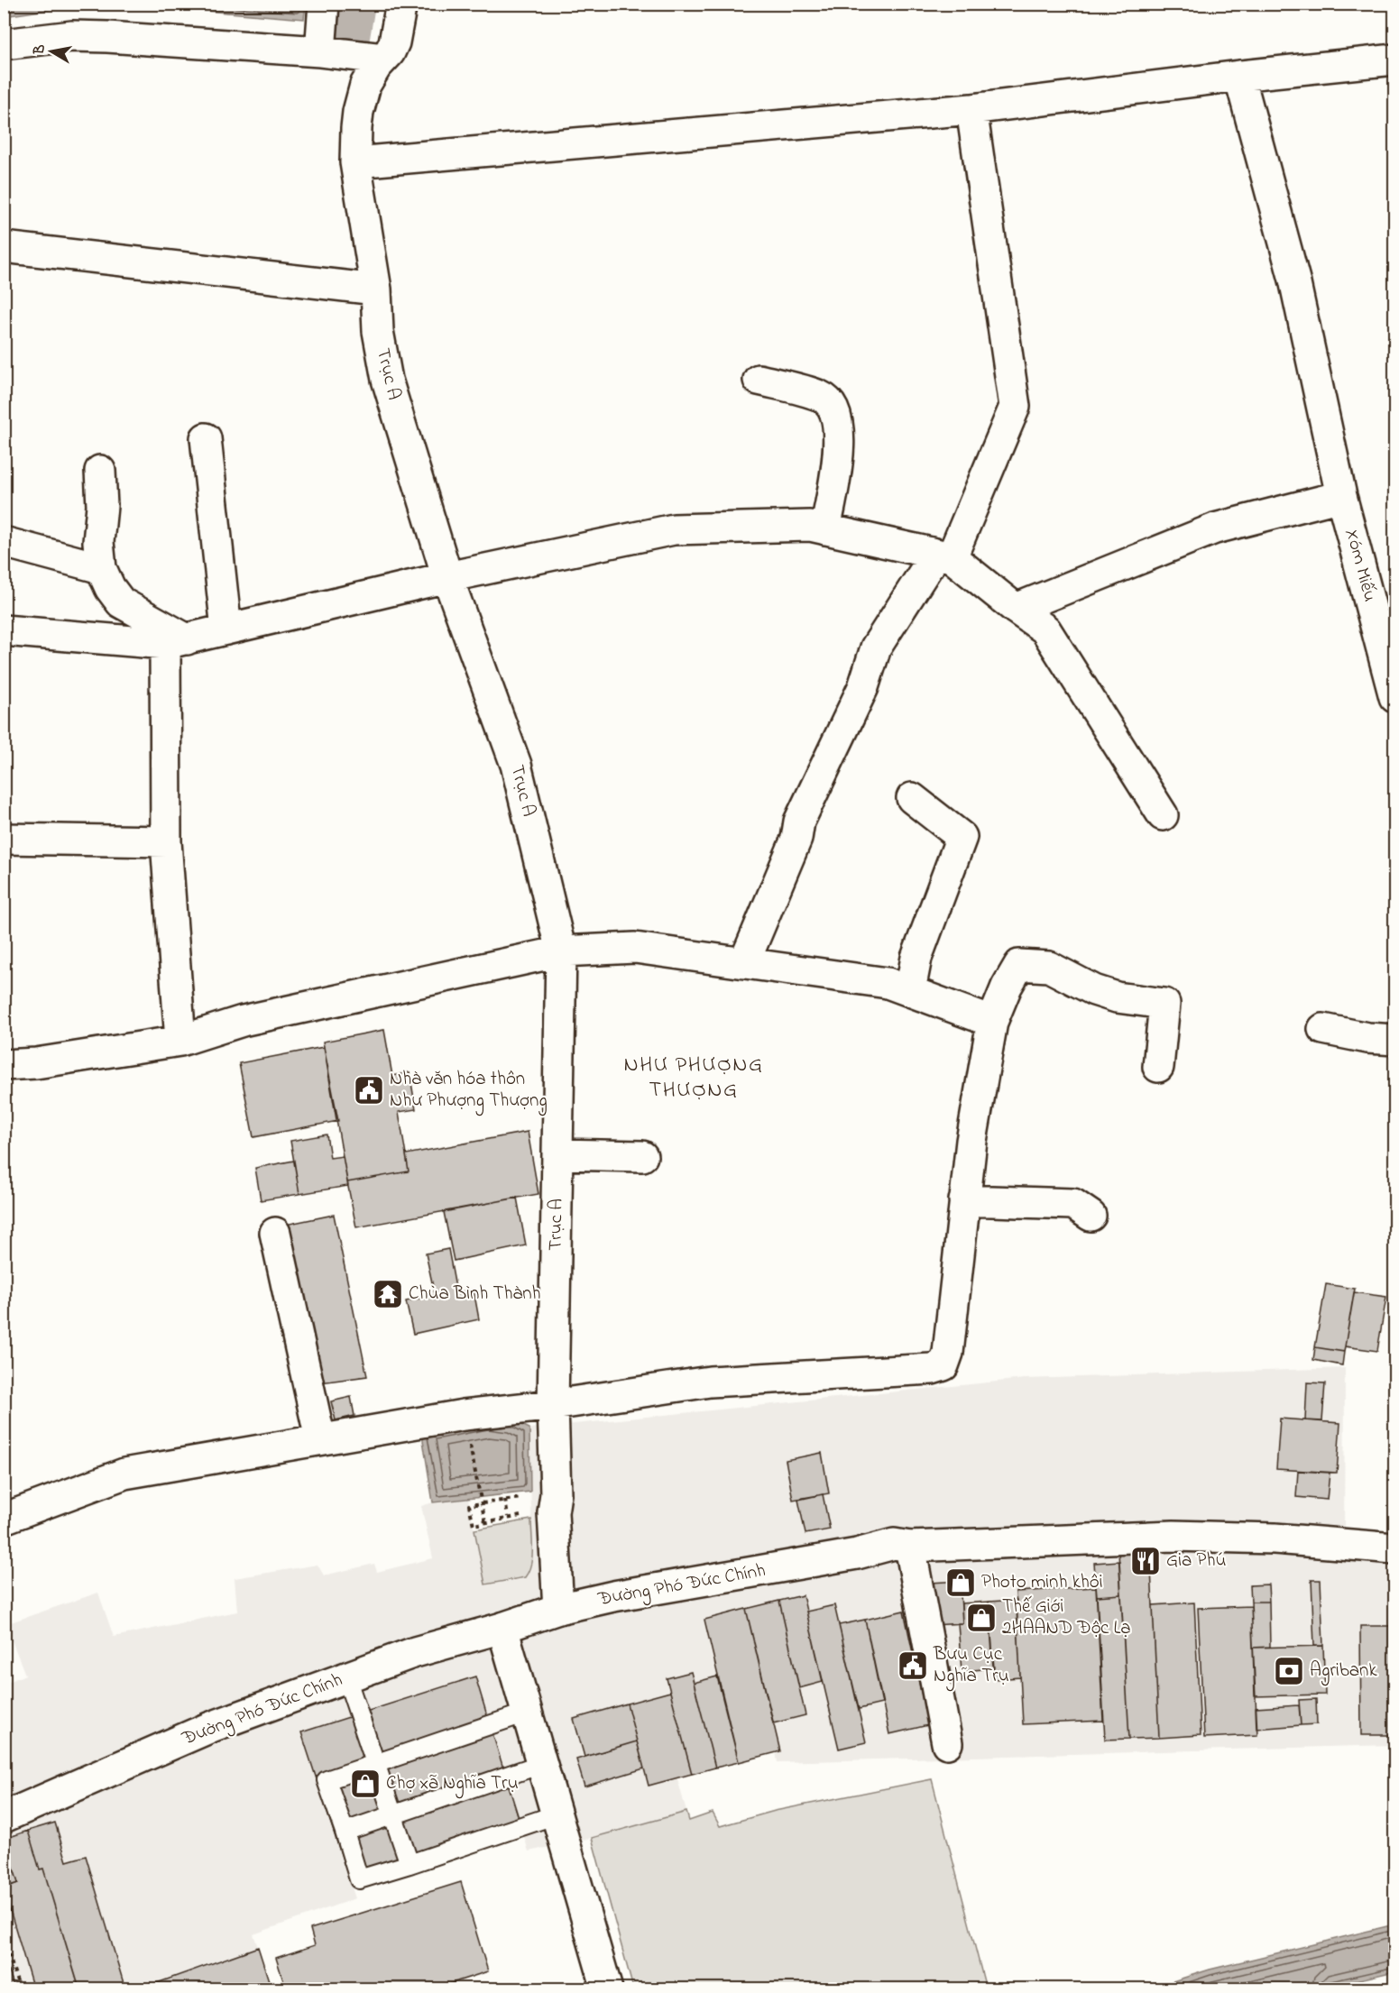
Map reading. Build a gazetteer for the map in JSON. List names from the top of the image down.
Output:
{
  "streets": {
    "street": ["Trục A", "Xóm Miếu", "Đường Phó Đức Chính"]
  },
  "crossings": [
    ["Trục A", "Đường Phó Đức Chính"]
  ],
  "districts": ["NHƯ PHƯỢNG THƯỢNG"],
  "places": {
    "public building": ["Nhà văn hóa thôn Như Phượng Thượng", "Bưu Cục Nghĩa Trụ"],
    "temple": ["Chùa Bình Thành"],
    "restaurant": ["Gia Phú"],
    "shop": ["Photo minh khôi", "Thế Giới 2HAAND Độc Lạ", "Chợ xã Nghĩa Trụ"],
    "bank": ["Agribank"]
  },
  "north": "left"
}
